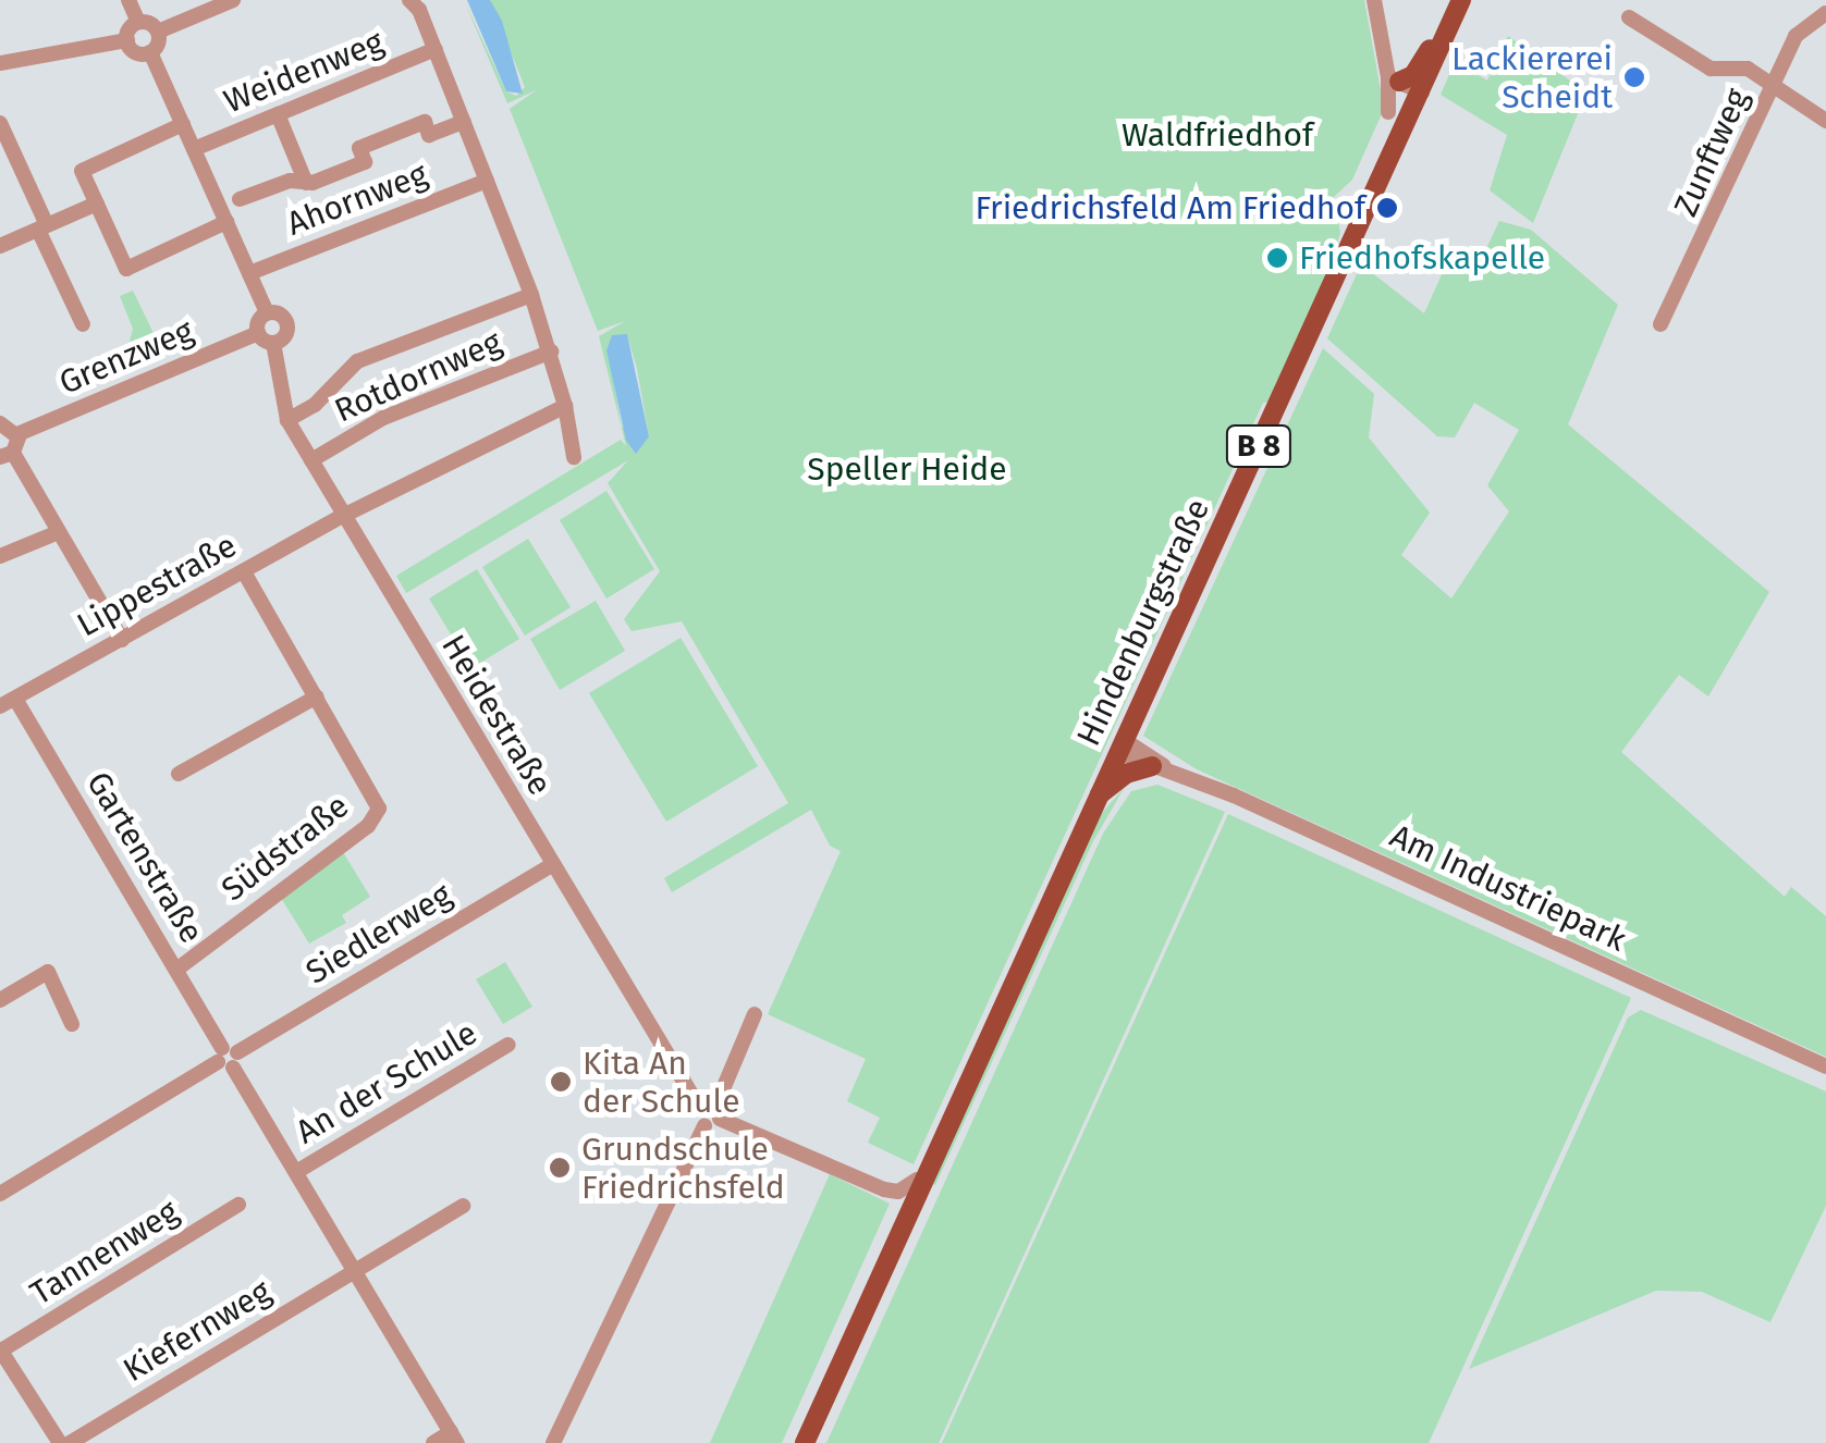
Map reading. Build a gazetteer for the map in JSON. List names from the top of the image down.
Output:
{
  "streets": {
    "main road": ["B 8", "Hindenburgstraße"],
    "street": [
      "Weidenweg",
      "Zunftweg",
      "Ahornweg",
      "Grenzweg",
      "Rotdornweg",
      "Lippestraße",
      "Heidestraße",
      "Südstraße",
      "Gartenstraße",
      "Am Industriepark",
      "Siedlerweg",
      "An der Schule",
      "Tannenweg",
      "Kiefernweg"
    ]
  },
  "crossings": [
    ["Weidenweg", "Rotdornweg"],
    ["Weidenweg", "Heidestraße"],
    ["Ahornweg", "Rotdornweg"],
    ["Ahornweg", "Heidestraße"],
    ["Grenzweg", "Heidestraße"],
    ["Rotdornweg", "Heidestraße"],
    ["Lippestraße", "Heidestraße"],
    ["Lippestraße", "Südstraße"],
    ["Lippestraße", "Gartenstraße"],
    ["Hindenburgstraße", "Am Industriepark"],
    ["Heidestraße", "Siedlerweg"],
    ["Südstraße", "Gartenstraße"],
    ["Gartenstraße", "Siedlerweg"],
    ["Gartenstraße", "An der Schule"],
    ["Gartenstraße", "Kiefernweg"]
  ],
  "parks": ["Waldfriedhof", "Speller Heide"],
  "places": [
    "Lackiererei Scheidt",
    "Friedrichsfeld Am Friedhof",
    "Friedhofskapelle",
    "Kita An der Schule",
    "Grundschule Friedrichsfeld"
  ]
}
